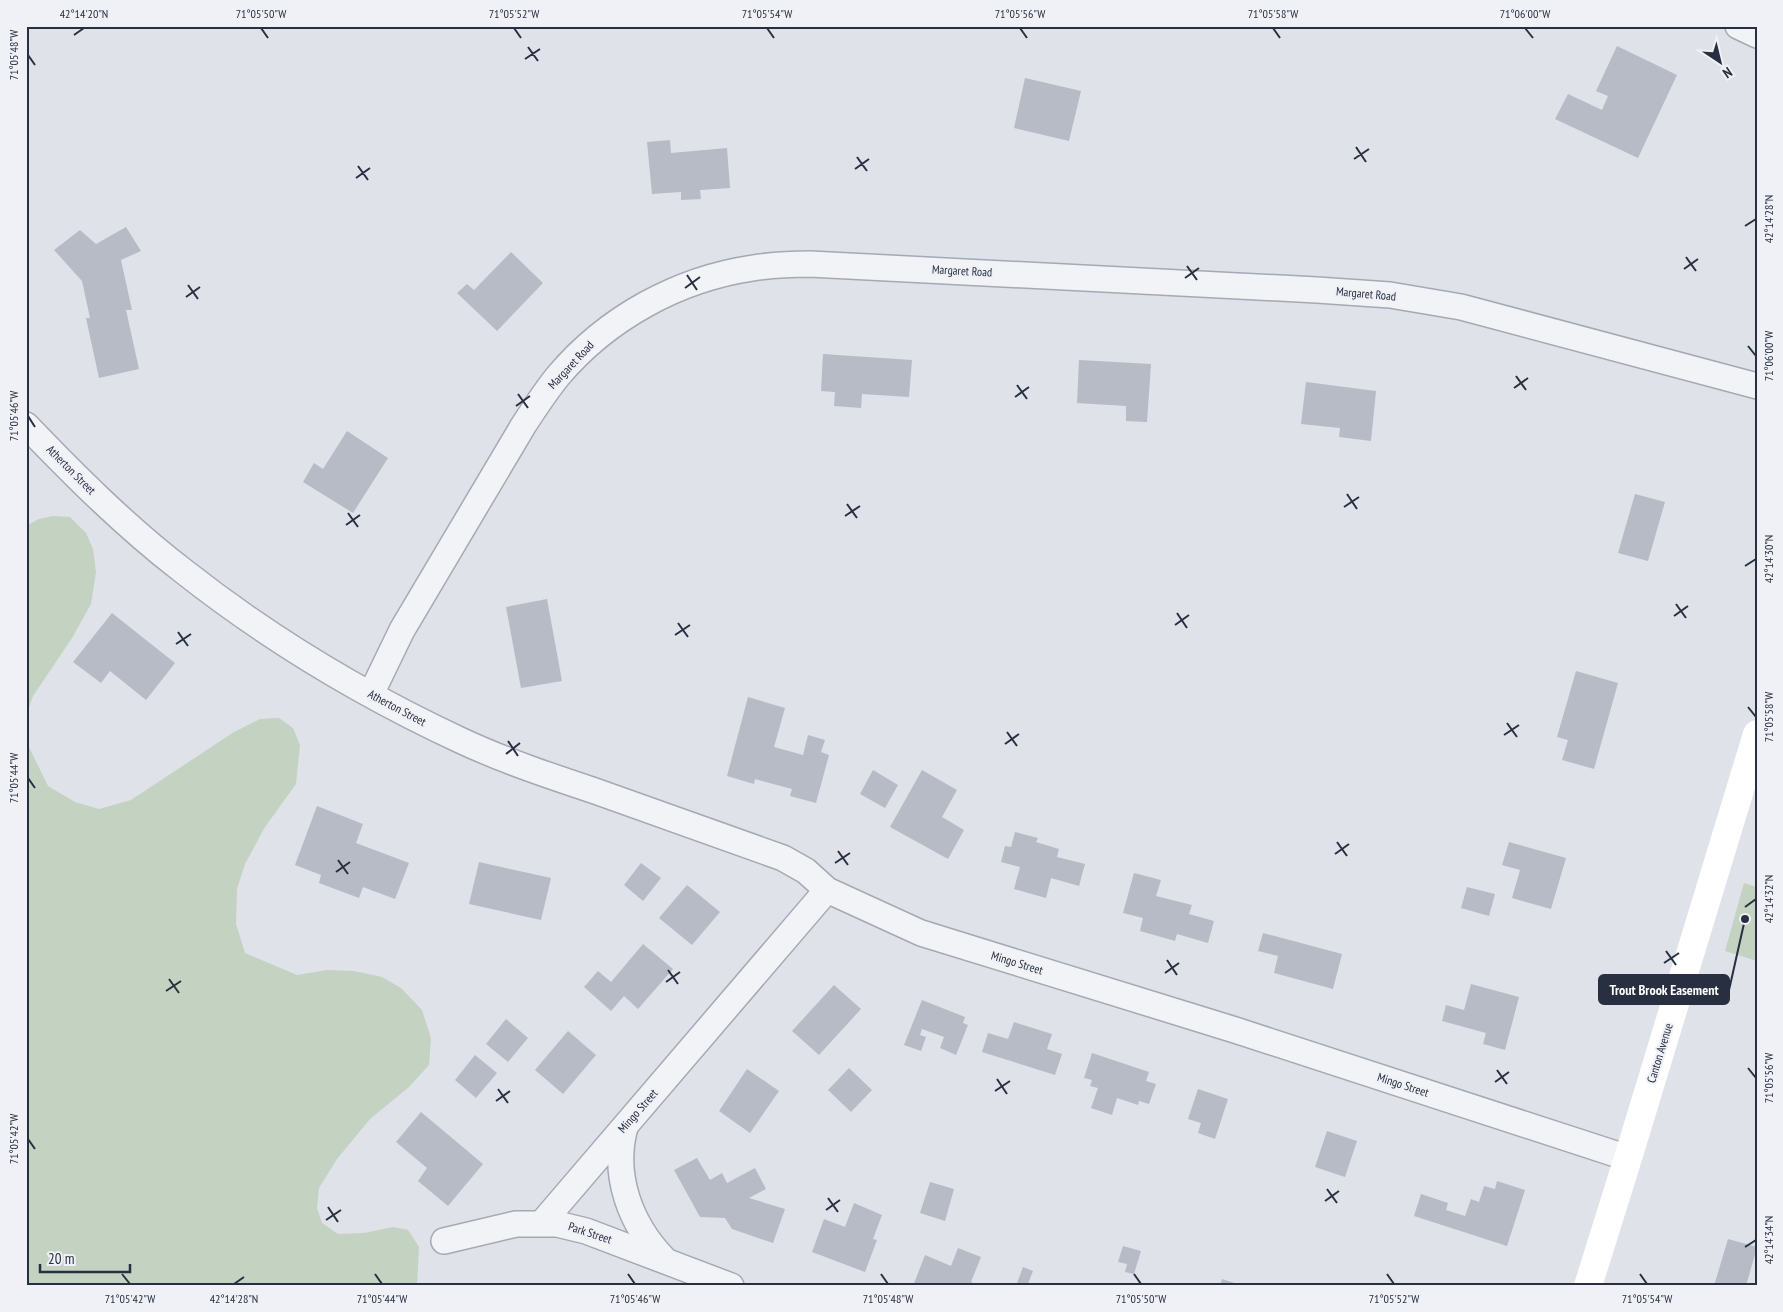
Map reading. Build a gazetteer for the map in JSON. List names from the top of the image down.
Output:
{
  "streets": {
    "main road": ["Canton Avenue"],
    "street": [
      "Margaret Road",
      "Atherton Street",
      "Mingo Street",
      "Park Street"
    ]
  },
  "crossings": [
    ["Margaret Road", "Atherton Street"],
    ["Atherton Street", "Mingo Street"],
    ["Mingo Street", "Canton Avenue"],
    ["Mingo Street", "Park Street"]
  ],
  "places": ["Trout Brook Easement"],
  "scale_bar": "20 m",
  "north": "bottom right",
  "coordinates": [
    "42°14'20\"N",
    "71°05'50\"W",
    "71°05'52\"W",
    "71°05'54\"W",
    "71°05'56\"W",
    "71°05'58\"W",
    "71°06'00\"W",
    "71°05'48\"W",
    "42°14'28\"N",
    "71°05'46\"W",
    "42°14'30\"N",
    "71°05'44\"W",
    "42°14'32\"N",
    "71°05'42\"W",
    "42°14'34\"N"
  ]
}
